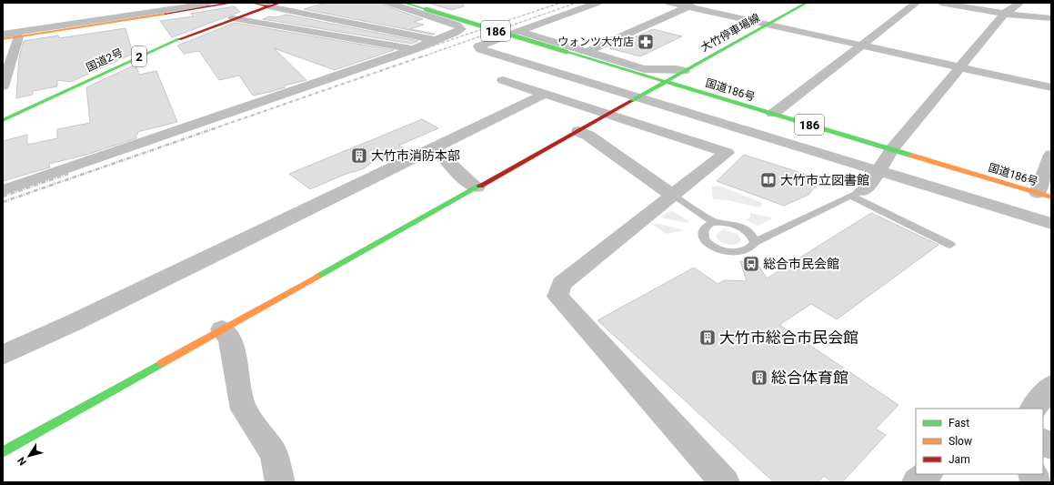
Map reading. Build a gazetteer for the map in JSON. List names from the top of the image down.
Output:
{
  "streets": {
    "main road": [
      "186",
      "大竹停車場線",
      "2",
      "国道2号",
      "国道186号"
    ]
  },
  "crossings": [
    ["大竹停車場線", "国道186号"]
  ],
  "places": {
    "pharmacy": ["ウォンツ大竹店"],
    "building": ["大竹市消防本部", "大竹市総合市民会館", "総合体育館"],
    "library": ["大竹市立図書館"],
    "bus stop": ["総合市民会館"]
  },
  "legend": ["Fast", "Slow", "Jam"],
  "north": "bottom left"
}
